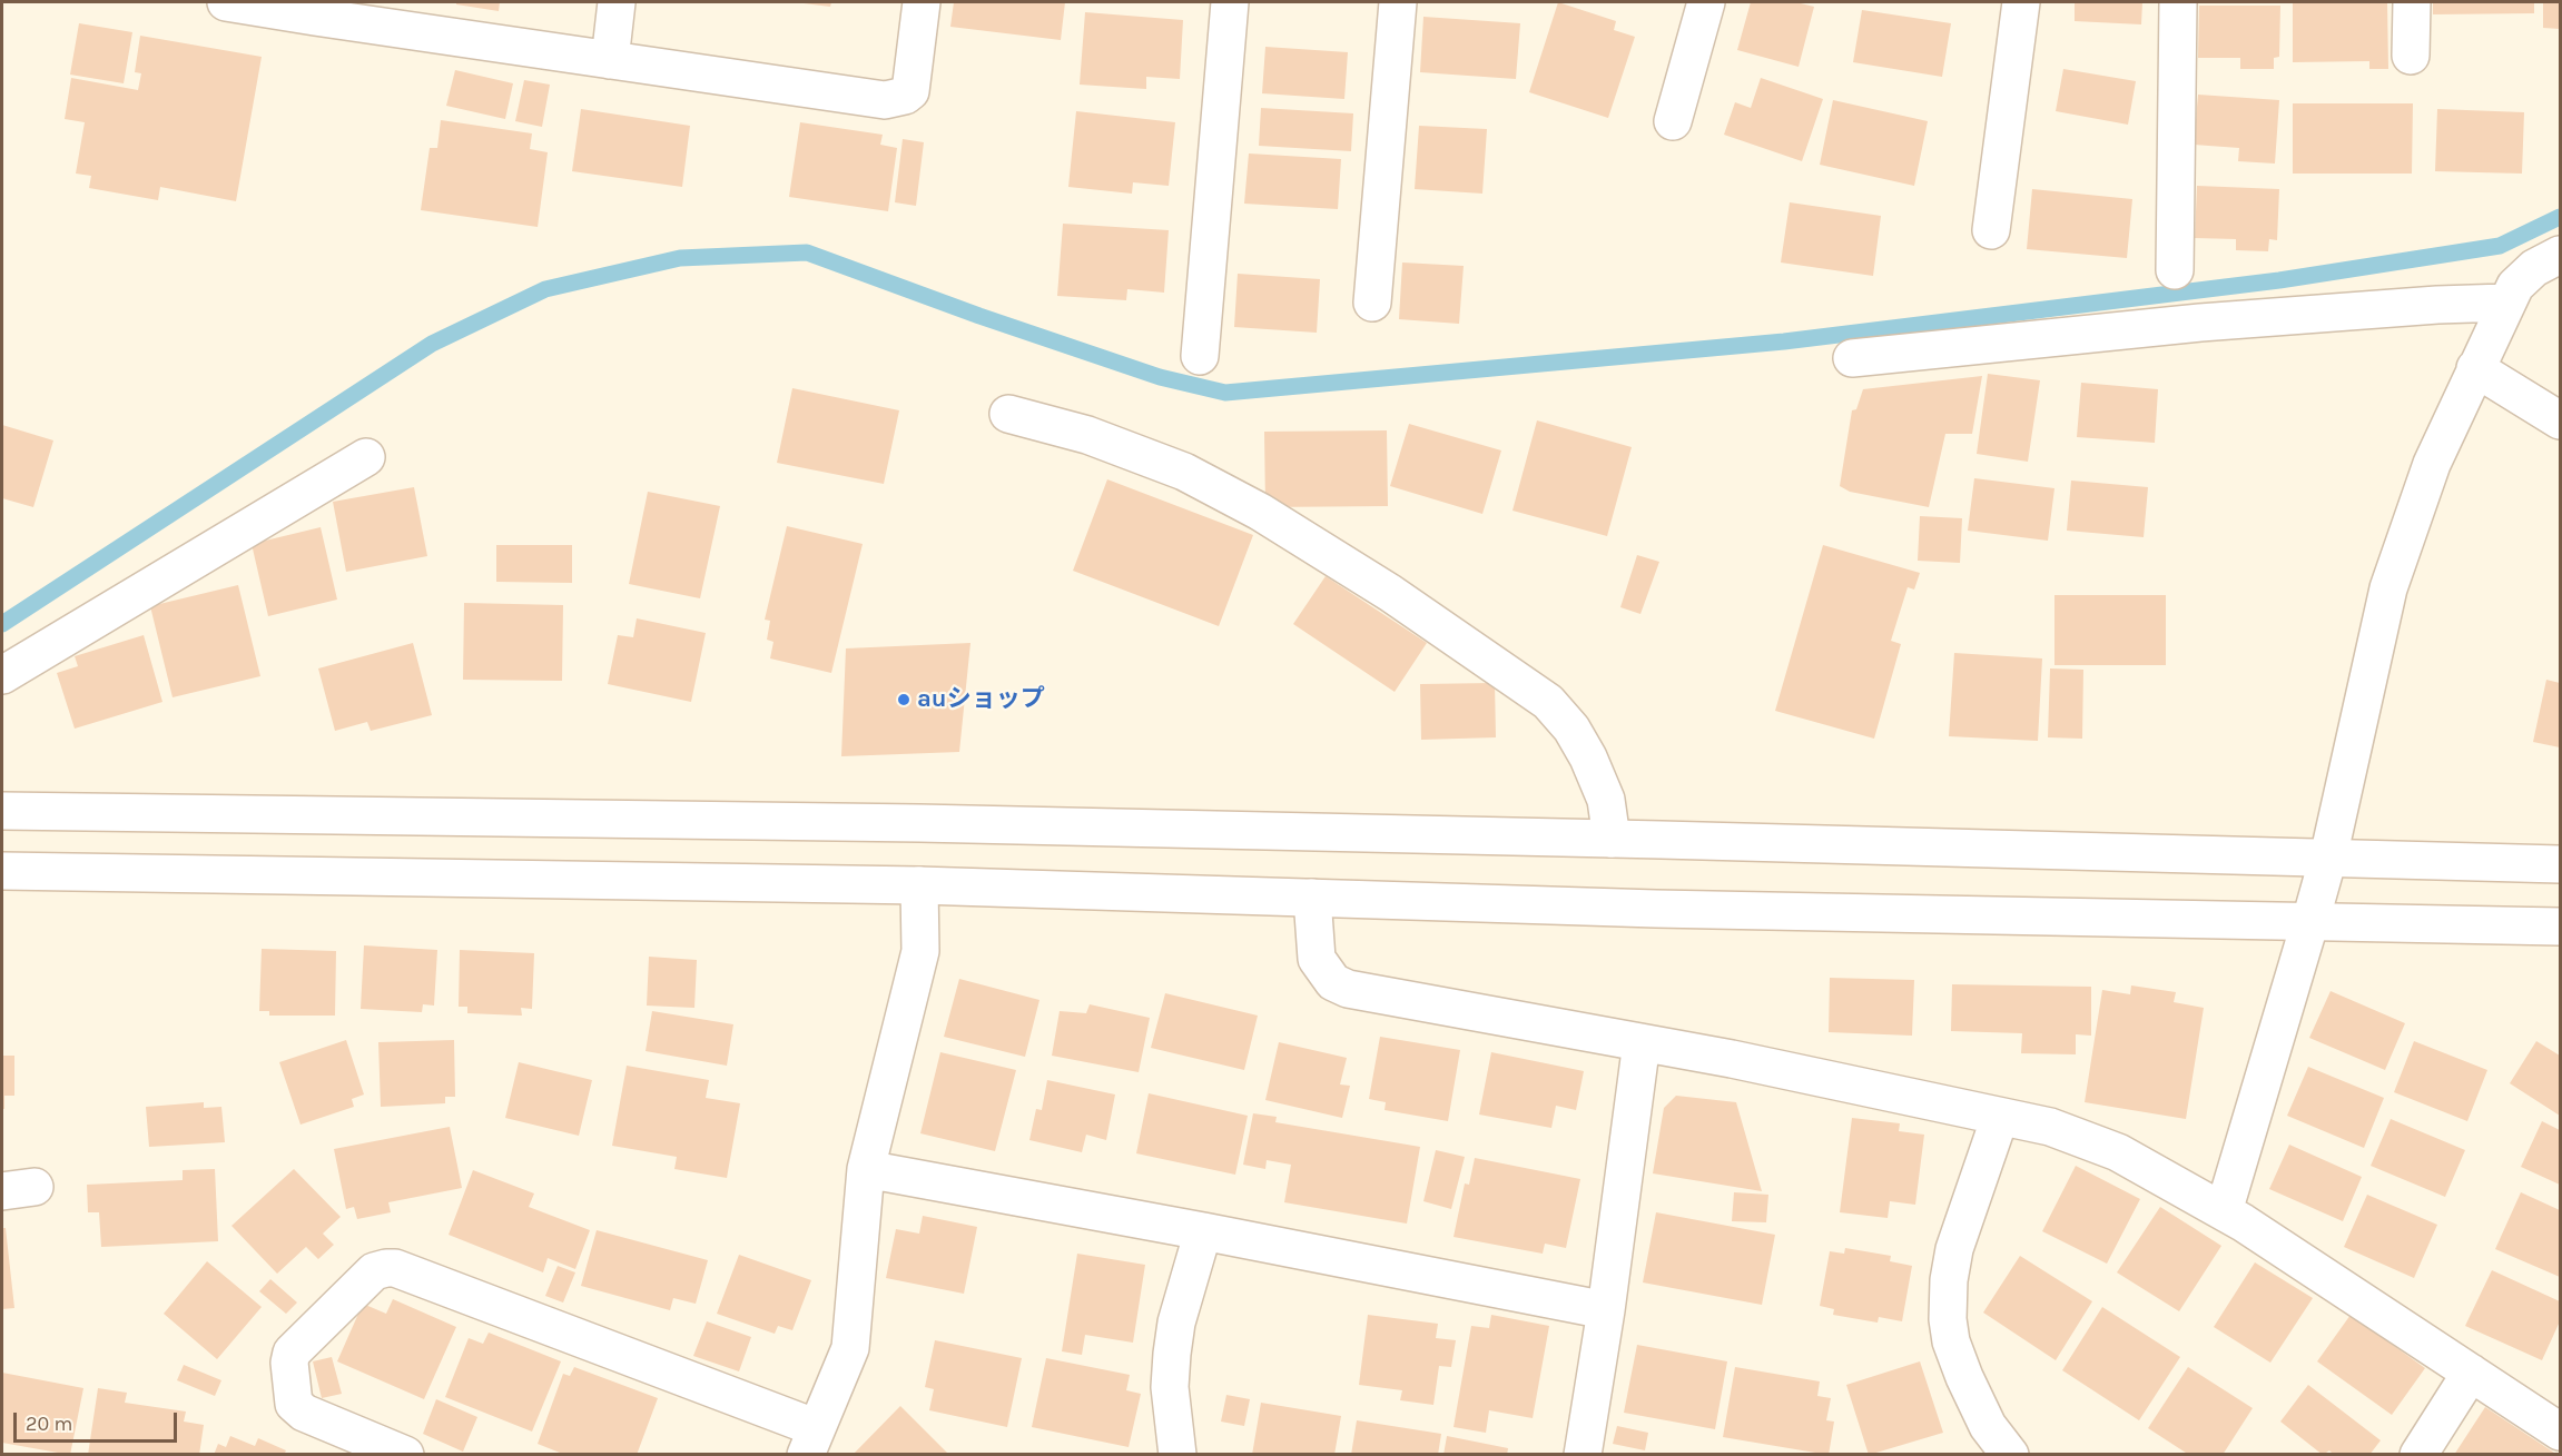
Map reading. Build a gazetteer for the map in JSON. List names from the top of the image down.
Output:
{
  "places": ["auショップ"],
  "scale_bar": "20 m"
}
